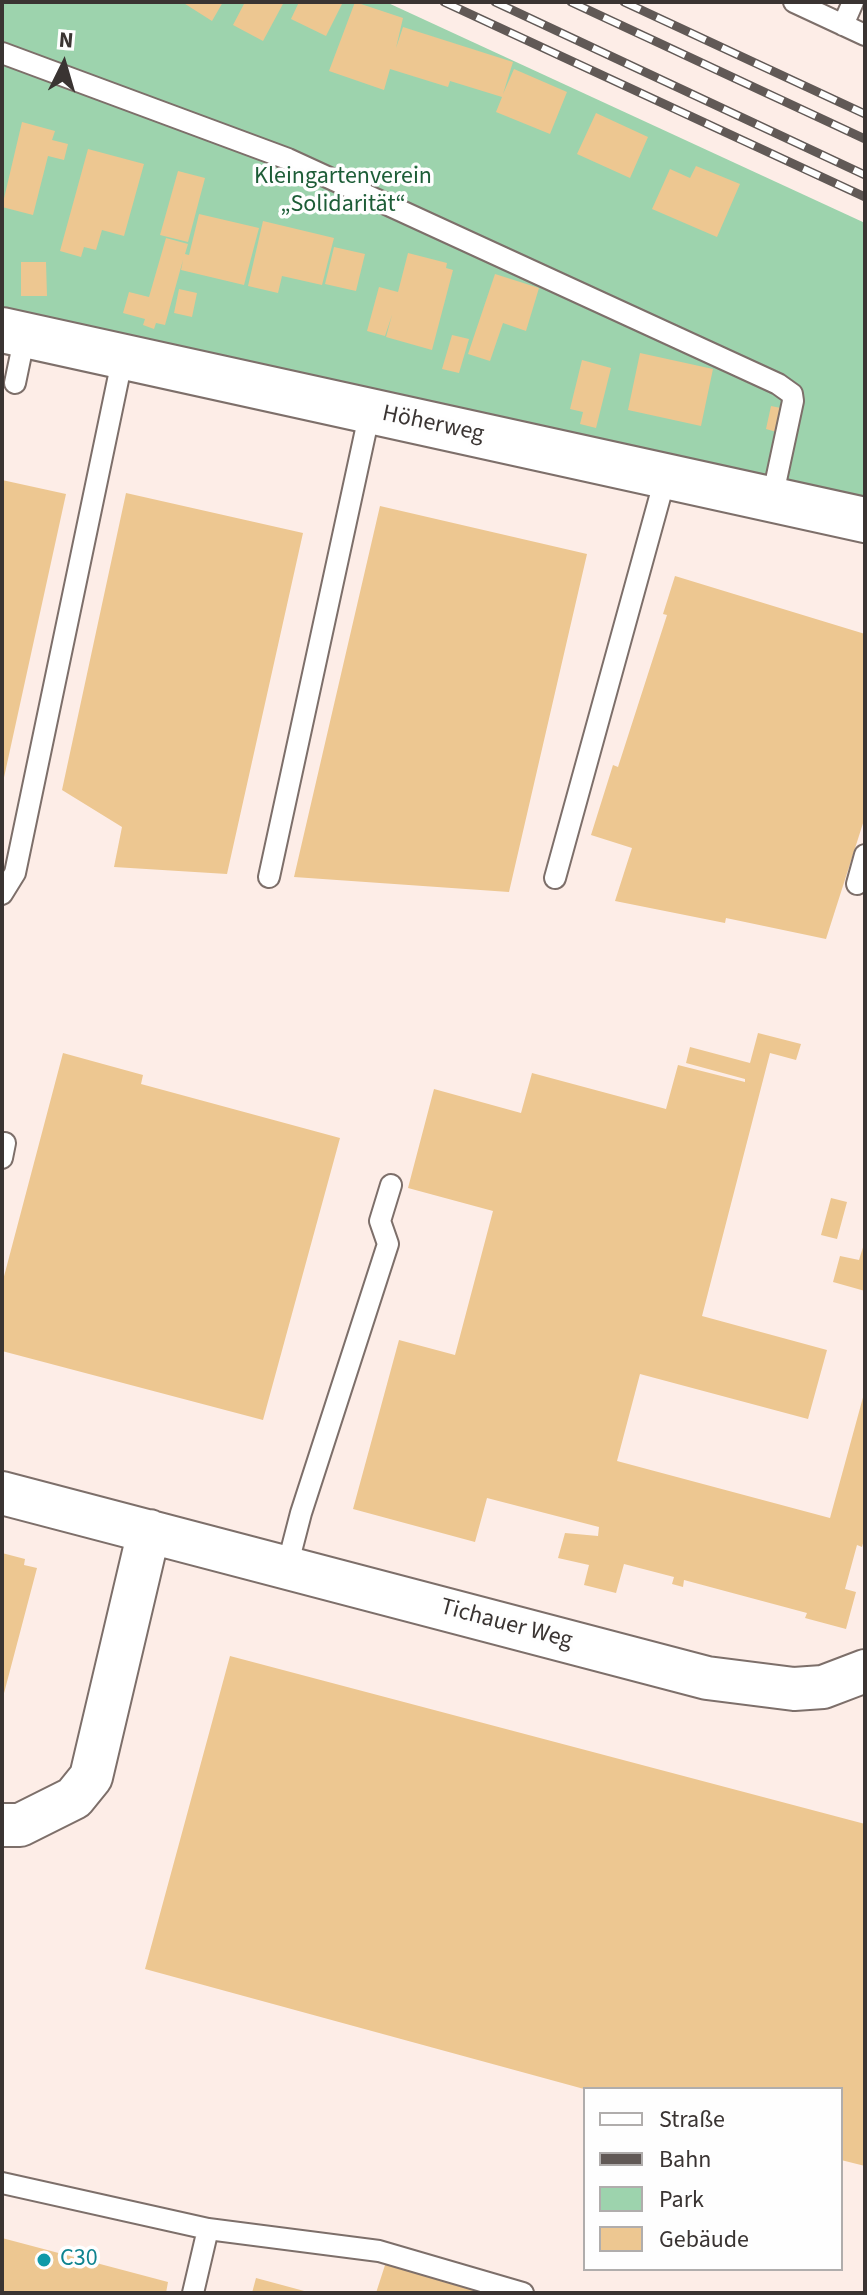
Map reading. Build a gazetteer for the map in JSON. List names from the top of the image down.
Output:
{
  "streets": {
    "street": ["Höherweg", "Tichauer Weg"]
  },
  "parks": ["Kleingartenverein „Solidarität“"],
  "places": ["C30"],
  "legend": [
    "Straße",
    "Bahn",
    "Park",
    "Gebäude"
  ],
  "north": "top"
}
